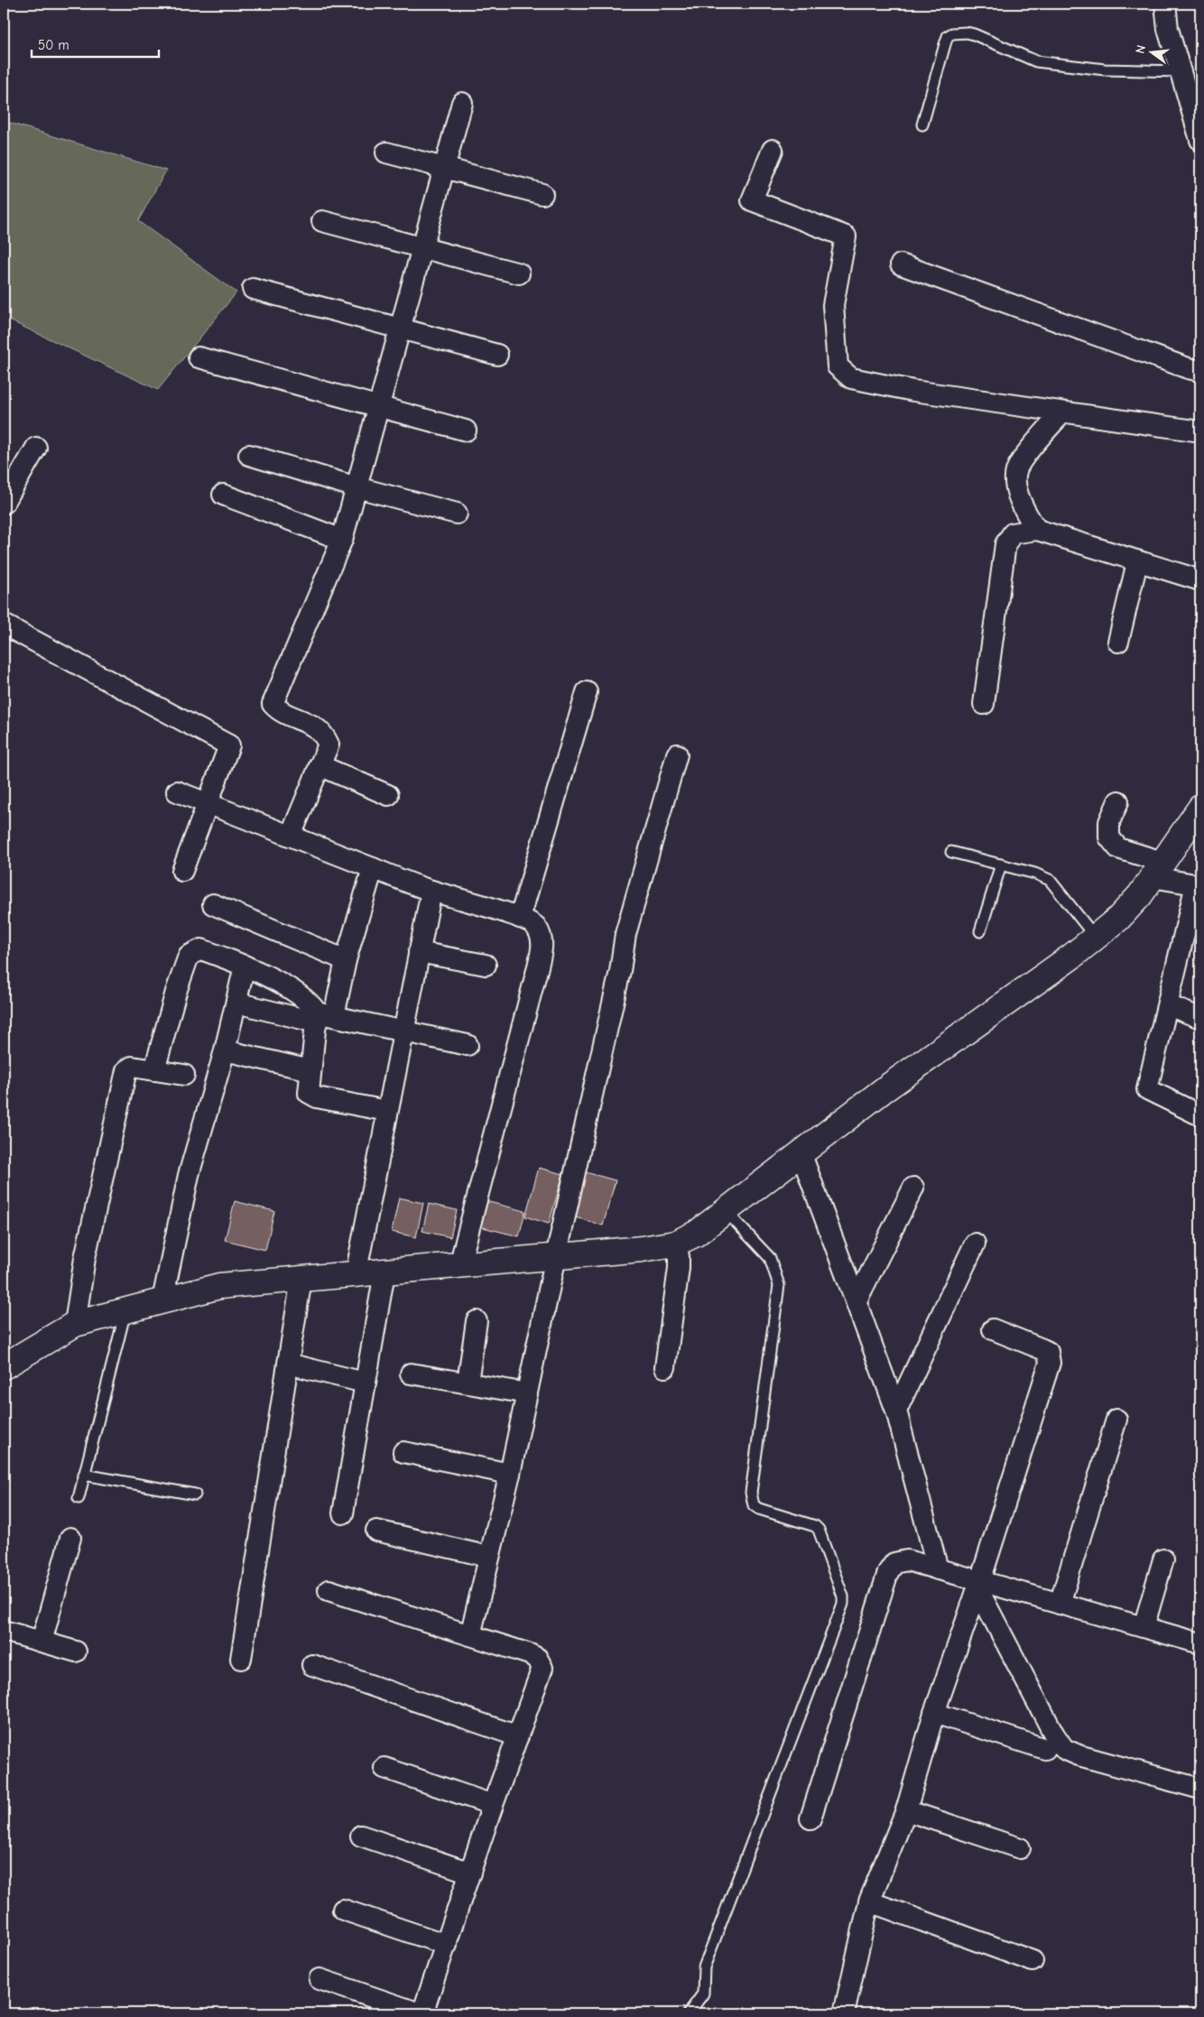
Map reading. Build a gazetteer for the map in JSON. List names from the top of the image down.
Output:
{
  "scale_bar": "50 m",
  "north": "left"
}
